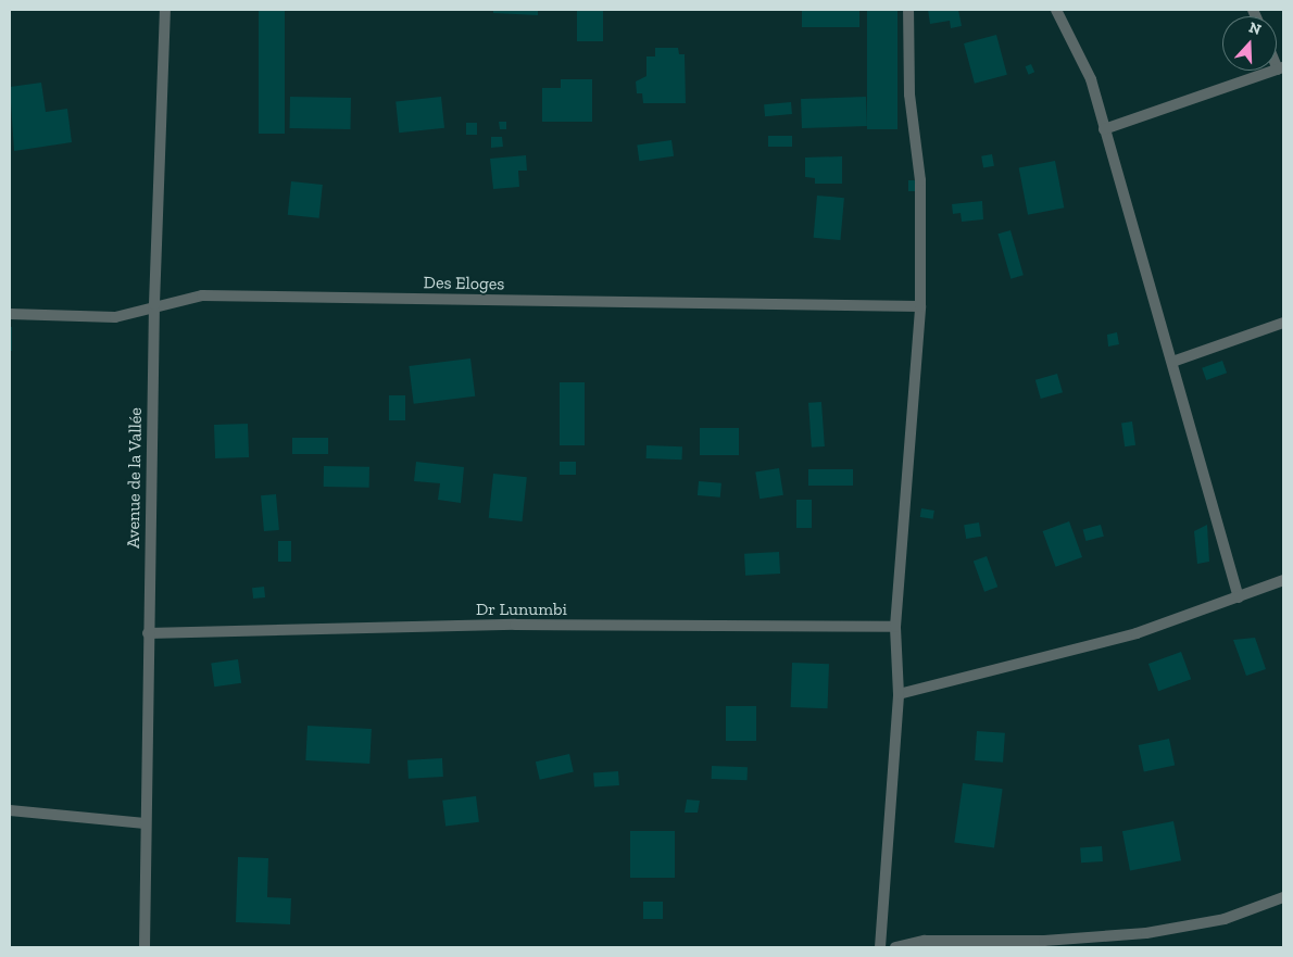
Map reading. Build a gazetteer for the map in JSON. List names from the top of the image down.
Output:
{
  "streets": {
    "street": ["Des Eloges", "Avenue de la Vallée", "Dr Lunumbi"]
  },
  "crossings": [
    ["Des Eloges", "Avenue de la Vallée"],
    ["Avenue de la Vallée", "Dr Lunumbi"]
  ],
  "north": "top"
}
